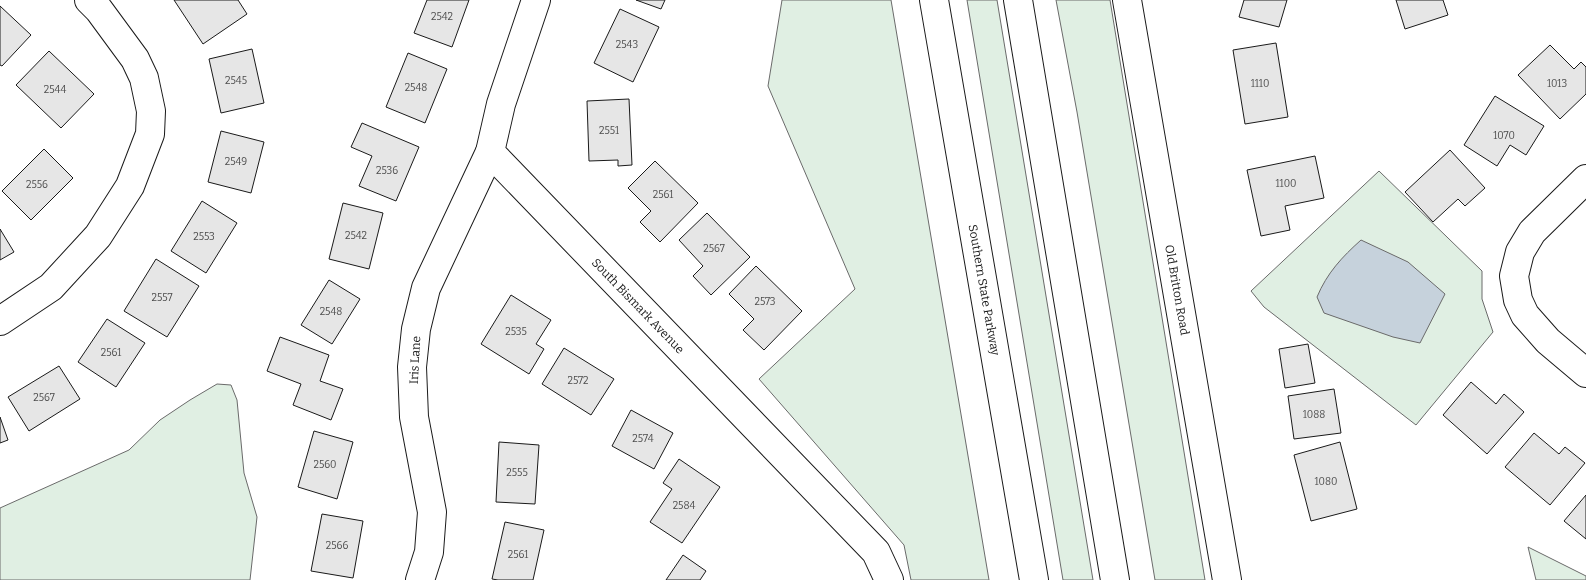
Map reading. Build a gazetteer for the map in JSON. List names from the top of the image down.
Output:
{
  "streets": {
    "main road": [
      "Southern State Parkway",
      "Old Britton Road",
      "South Bismark Avenue",
      "Iris Lane"
    ]
  },
  "crossings": [
    ["South Bismark Avenue", "Iris Lane"]
  ],
  "house_numbers": [
    "2542",
    "2543",
    "2545",
    "1110",
    "1013",
    "2548",
    "2544",
    "2551",
    "1070",
    "2549",
    "2536",
    "1100",
    "2556",
    "2561",
    "2542",
    "2553",
    "2567",
    "2557",
    "2573",
    "2548",
    "2535",
    "2561",
    "2572",
    "2567",
    "1088",
    "2574",
    "2560",
    "2555",
    "1080",
    "2584",
    "2566",
    "2561"
  ]
}
